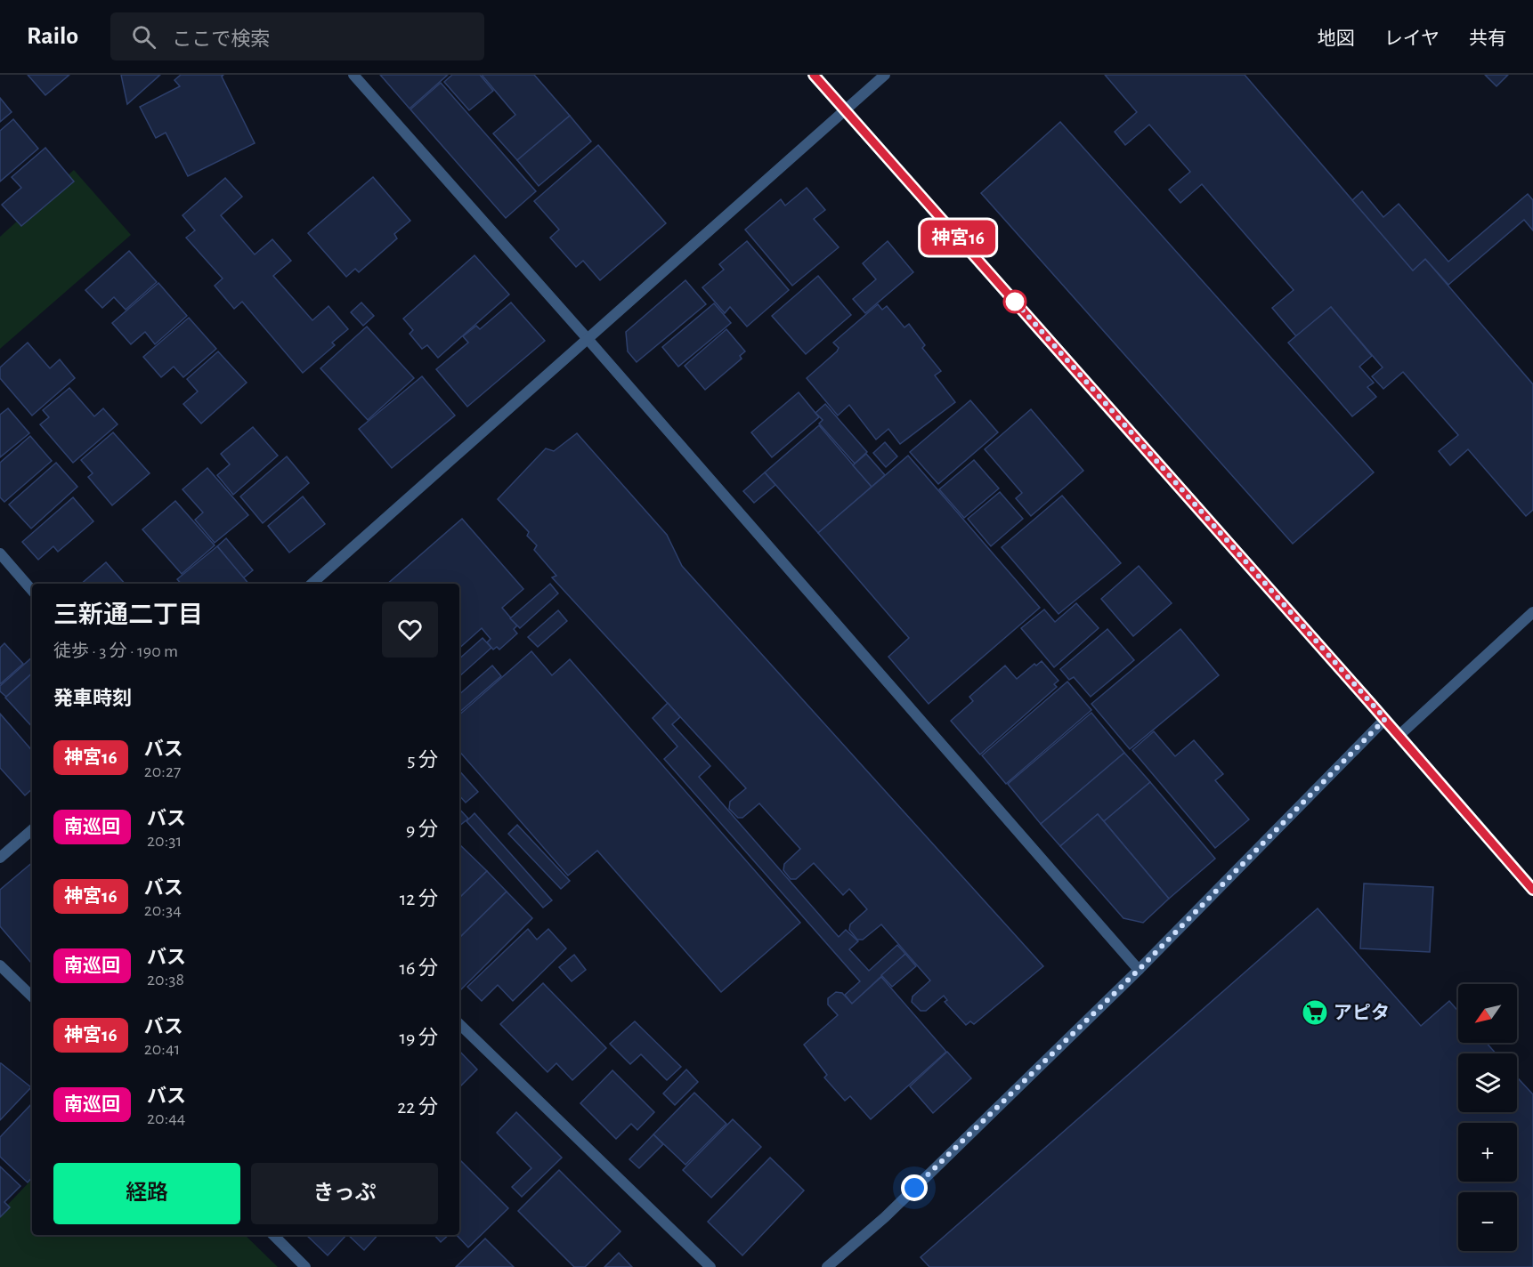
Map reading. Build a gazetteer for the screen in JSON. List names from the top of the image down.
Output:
{
  "places": {
    "supermarket": ["アピタ"]
  },
  "lines": ["bus line 神宮16"],
  "north": "bottom left",
  "page": {
    "header": "Railo",
    "search": "ここで検索",
    "nav": ["地図", "レイヤ", "共有"],
    "on_map": "神宮16",
    "heading": [
      ["三新通二丁目", "徒歩 · 3 分 · 190 m"],
      "発車時刻"
    ],
    "list": [
      {
        "mark": "神宮16",
        "name": "バス",
        "note": "20:27",
        "value": "5 分"
      },
      {
        "mark": "南巡回",
        "name": "バス",
        "note": "20:31",
        "value": "9 分"
      },
      {
        "mark": "神宮16",
        "name": "バス",
        "note": "20:34",
        "value": "12 分"
      },
      {
        "mark": "南巡回",
        "name": "バス",
        "note": "20:38",
        "value": "16 分"
      },
      {
        "mark": "神宮16",
        "name": "バス",
        "note": "20:41",
        "value": "19 分"
      },
      {
        "mark": "南巡回",
        "name": "バス",
        "note": "20:44",
        "value": "22 分"
      }
    ],
    "map_buttons": ["+", "−"],
    "buttons": ["経路", "きっぷ"]
  }
}
